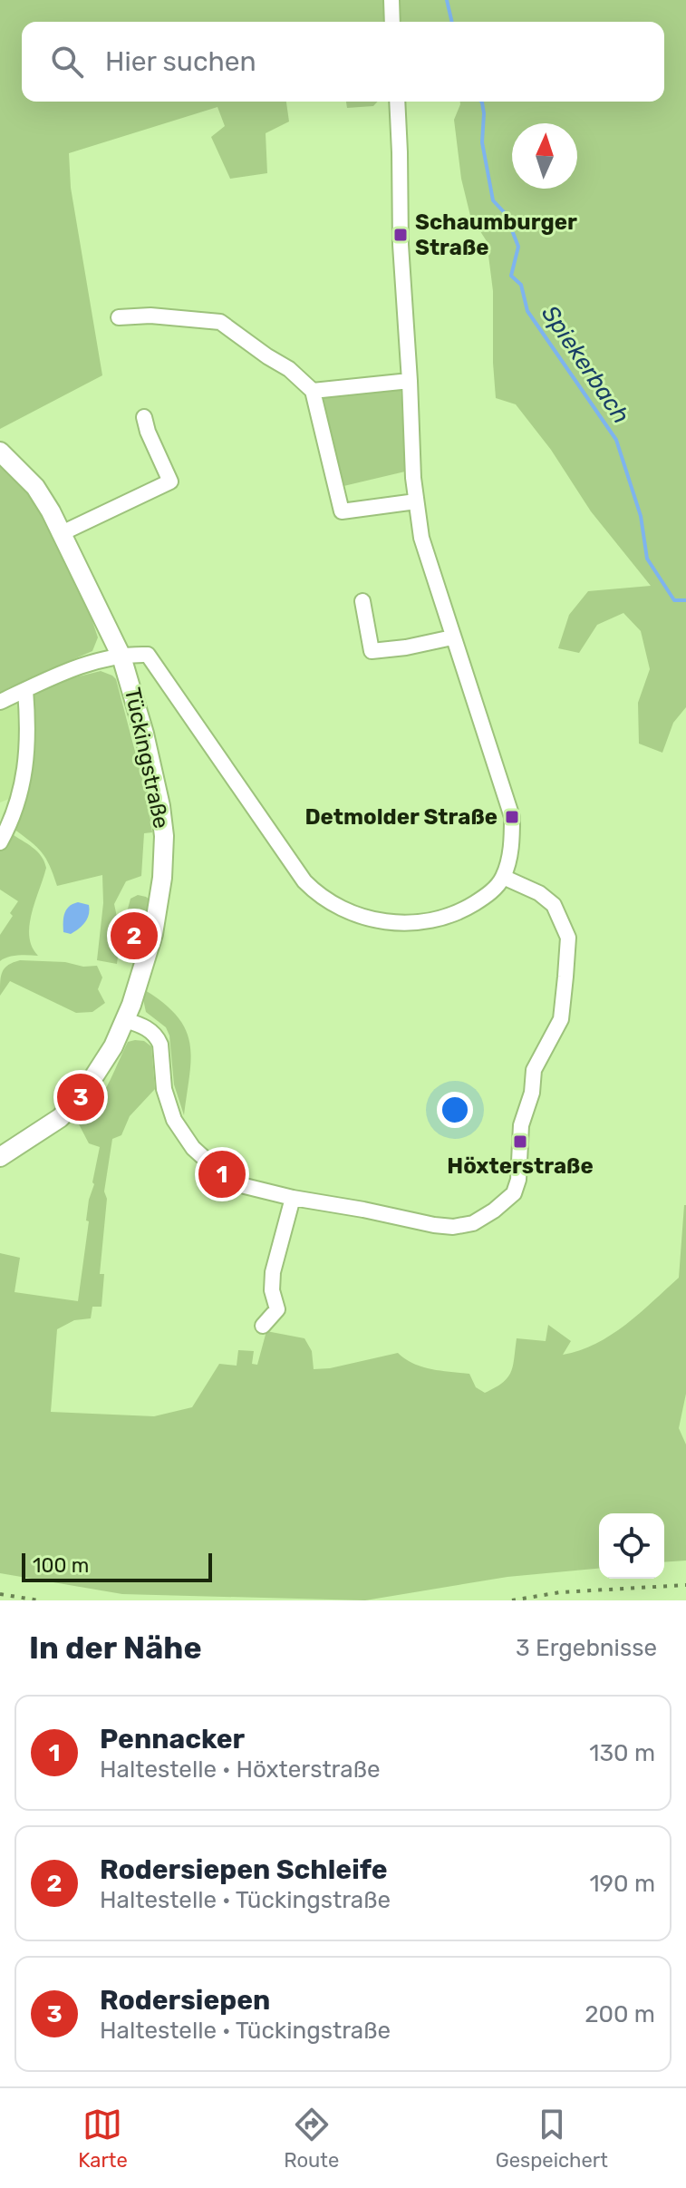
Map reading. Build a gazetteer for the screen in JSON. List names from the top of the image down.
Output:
{
  "streets": {
    "street": ["Tückingstraße"]
  },
  "water": ["Spiekerbach"],
  "places": {
    "transit": ["Schaumburger Straße", "Detmolder Straße", "Höxterstraße"]
  },
  "scale_bar": "100 m",
  "north": "top",
  "page": {
    "search": "Hier suchen",
    "pins": ["2", "3", "1"],
    "scale": "100 m",
    "heading": ["In der Nähe", "3 Ergebnisse"],
    "list": [
      {
        "mark": "1",
        "name": "Pennacker",
        "note": "Haltestelle · Höxterstraße",
        "value": "130 m"
      },
      {
        "mark": "2",
        "name": "Rodersiepen Schleife",
        "note": "Haltestelle · Tückingstraße",
        "value": "190 m"
      },
      {
        "mark": "3",
        "name": "Rodersiepen",
        "note": "Haltestelle · Tückingstraße",
        "value": "200 m"
      }
    ],
    "nav": ["Karte", "Route", "Gespeichert"]
  }
}
